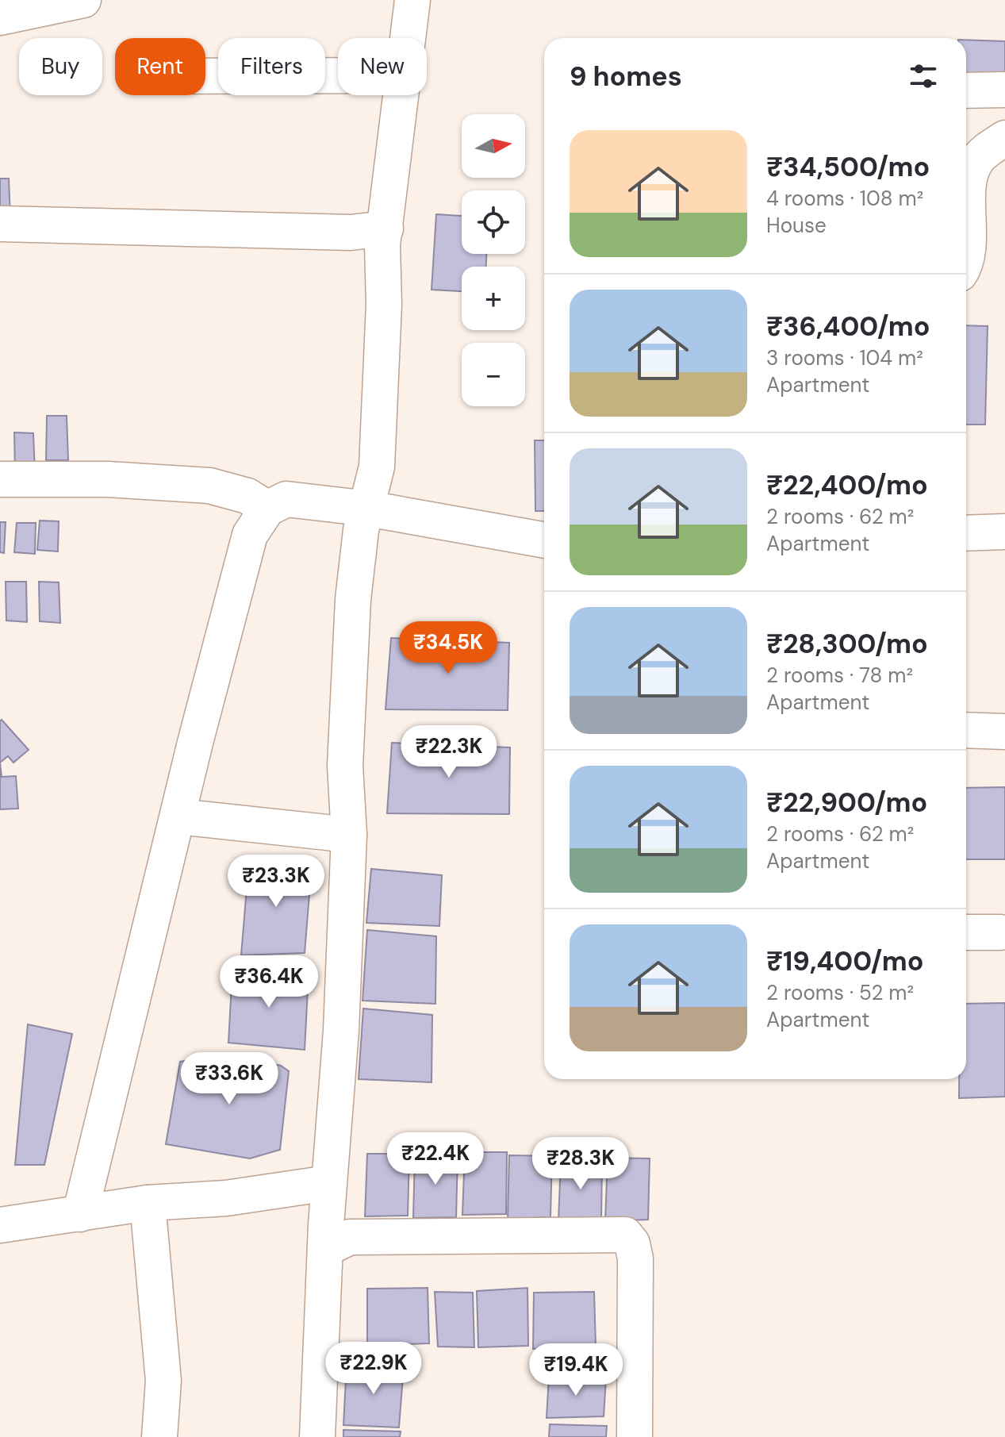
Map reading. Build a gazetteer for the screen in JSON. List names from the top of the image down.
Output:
{
  "north": "right",
  "page": {
    "chip": [
      "Buy",
      "Rent",
      "Filters",
      "New"
    ],
    "heading": "9 homes",
    "map_buttons": ["+", "−"],
    "list": [
      {
        "name": "₹34,500/mo",
        "note": "4 rooms · 108 m² · House"
      },
      {
        "name": "₹36,400/mo",
        "note": "3 rooms · 104 m² · Apartment"
      },
      {
        "name": "₹22,400/mo",
        "note": "2 rooms · 62 m² · Apartment"
      },
      {
        "name": "₹28,300/mo",
        "note": "2 rooms · 78 m² · Apartment"
      },
      {
        "name": "₹22,900/mo",
        "note": "2 rooms · 62 m² · Apartment"
      },
      {
        "name": "₹19,400/mo",
        "note": "2 rooms · 52 m² · Apartment"
      }
    ],
    "price": [
      "₹34.5K",
      "₹22.3K",
      "₹23.3K",
      "₹36.4K",
      "₹33.6K",
      "₹22.4K",
      "₹28.3K",
      "₹22.9K",
      "₹19.4K"
    ]
  }
}
